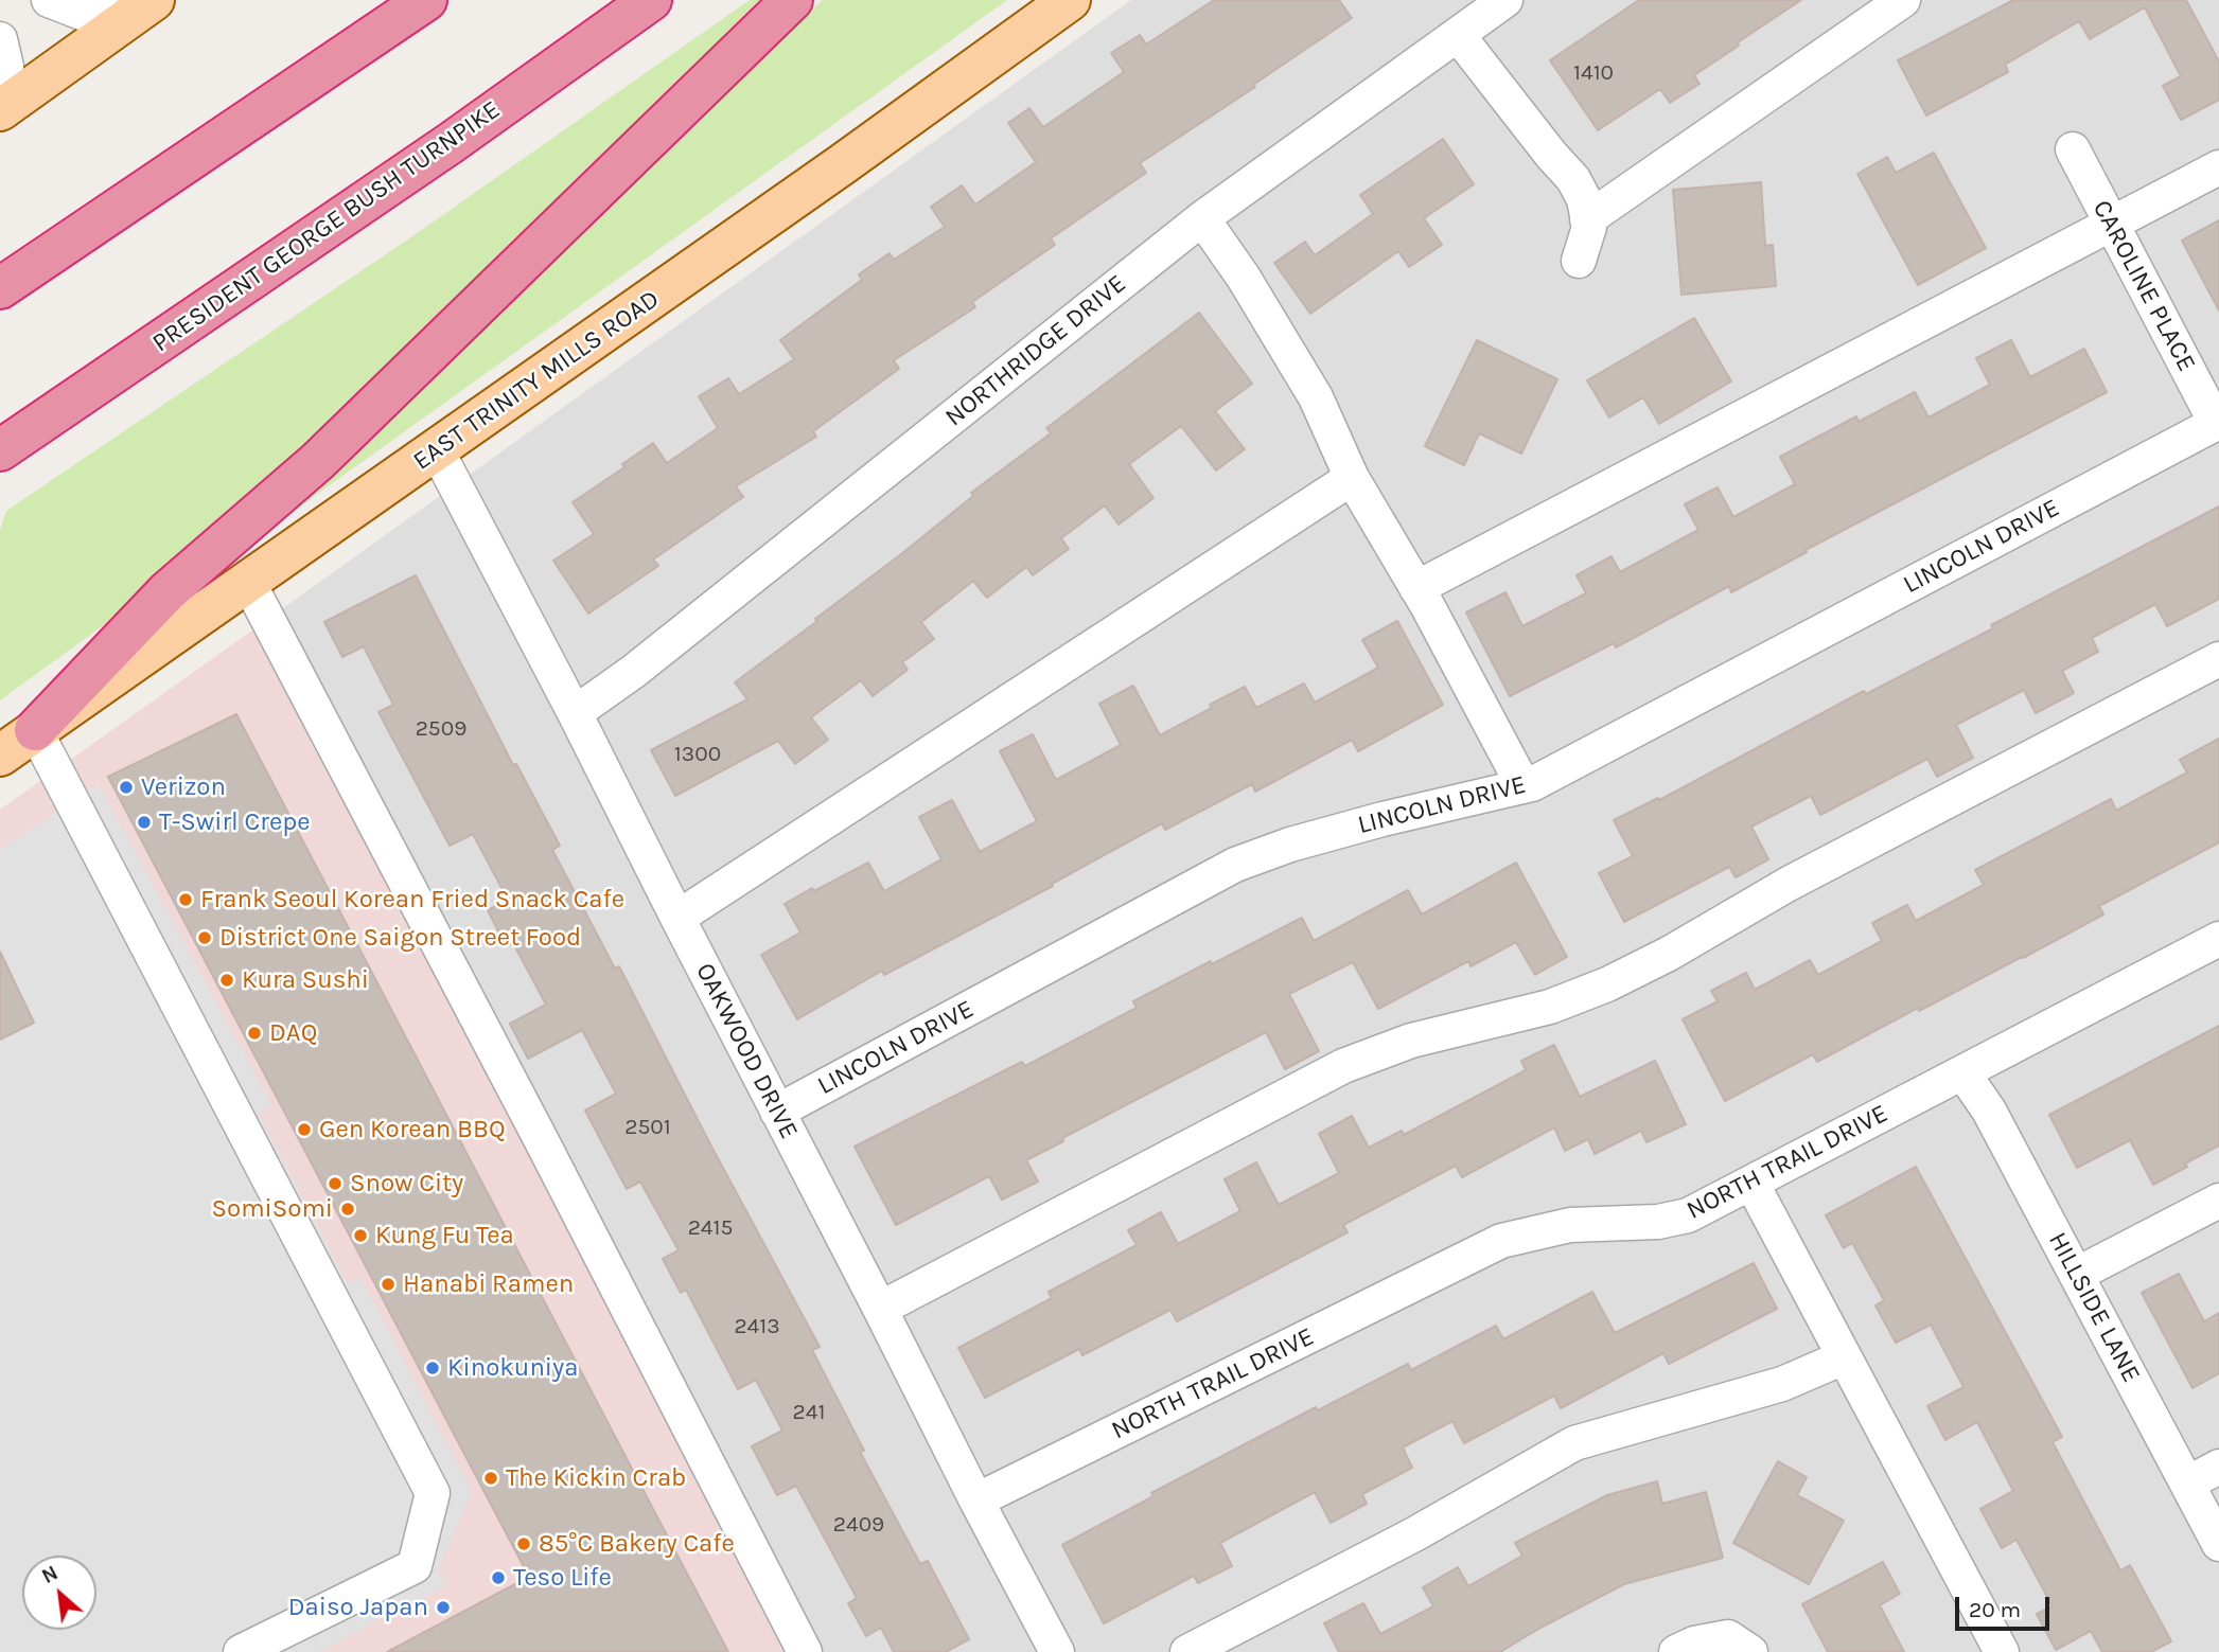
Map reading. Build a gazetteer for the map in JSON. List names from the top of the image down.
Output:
{
  "streets": {
    "highway": ["PRESIDENT GEORGE BUSH TURNPIKE"],
    "main road": ["EAST TRINITY MILLS ROAD"],
    "street": [
      "CAROLINE PLACE",
      "NORTHRIDGE DRIVE",
      "LINCOLN DRIVE",
      "OAKWOOD DRIVE",
      "NORTH TRAIL DRIVE",
      "HILLSIDE LANE"
    ]
  },
  "crossings": [
    ["CAROLINE PLACE", "LINCOLN DRIVE"],
    ["NORTHRIDGE DRIVE", "OAKWOOD DRIVE"],
    ["EAST TRINITY MILLS ROAD", "OAKWOOD DRIVE"],
    ["LINCOLN DRIVE", "OAKWOOD DRIVE"],
    ["OAKWOOD DRIVE", "NORTH TRAIL DRIVE"],
    ["NORTH TRAIL DRIVE", "HILLSIDE LANE"]
  ],
  "places": [
    "Verizon",
    "T-Swirl Crepe",
    "Frank Seoul Korean Fried Snack Cafe",
    "District One Saigon Street Food",
    "Kura Sushi",
    "DAQ",
    "Gen Korean BBQ",
    "Snow City",
    "SomiSomi",
    "Kung Fu Tea",
    "Hanabi Ramen",
    "Kinokuniya",
    "The Kickin Crab",
    "85°C Bakery Cafe",
    "Teso Life",
    "Daiso Japan"
  ],
  "house_numbers": [
    "1410",
    "2509",
    "1300",
    "2501",
    "2415",
    "2413",
    "241",
    "2409"
  ],
  "scale_bar": "20 m",
  "north": "top left"
}
